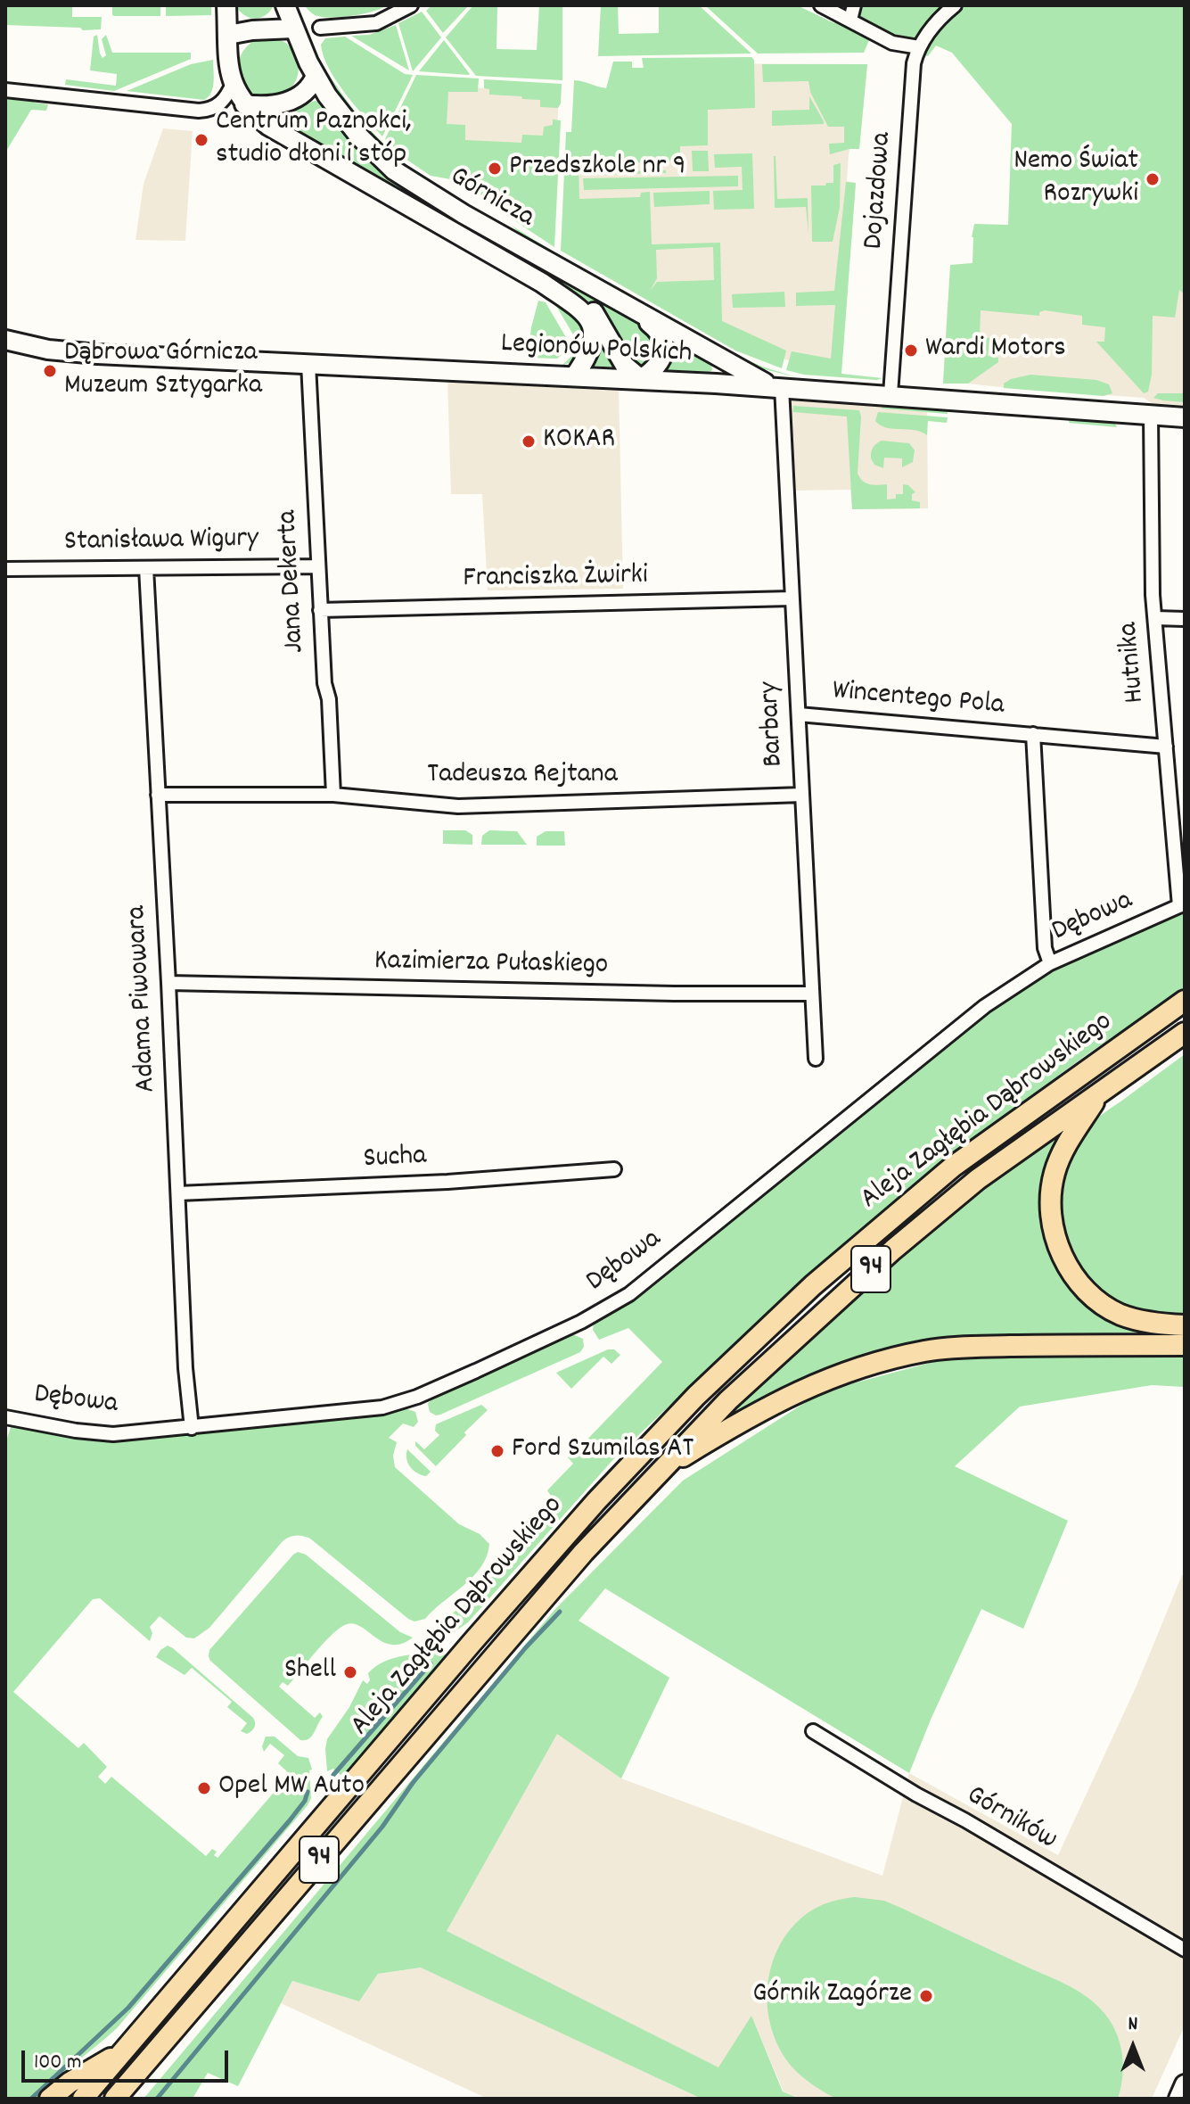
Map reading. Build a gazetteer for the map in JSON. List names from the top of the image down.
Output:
{
  "streets": {
    "main road": ["Aleja Zagłębia Dąbrowskiego", "94"],
    "street": [
      "Dojazdowa",
      "Górnicza",
      "Legionów Polskich",
      "Stanisława Wigury",
      "Franciszka Żwirki",
      "Jana Dekerta",
      "Hutnika",
      "Wincentego Pola",
      "Barbary",
      "Tadeusza Rejtana",
      "Dębowa",
      "Kazimierza Pułaskiego",
      "Adama Piwowara",
      "Sucha",
      "Górników"
    ]
  },
  "crossings": [
    ["Dojazdowa", "Legionów Polskich"],
    ["Górnicza", "Legionów Polskich"],
    ["Górnicza", "Barbary"],
    ["Legionów Polskich", "Jana Dekerta"],
    ["Legionów Polskich", "Hutnika"],
    ["Legionów Polskich", "Barbary"],
    ["Stanisława Wigury", "Jana Dekerta"],
    ["Stanisława Wigury", "Adama Piwowara"],
    ["Franciszka Żwirki", "Jana Dekerta"],
    ["Franciszka Żwirki", "Barbary"],
    ["Jana Dekerta", "Tadeusza Rejtana"],
    ["Hutnika", "Wincentego Pola"],
    ["Hutnika", "Dębowa"],
    ["Wincentego Pola", "Barbary"],
    ["Wincentego Pola", "Dębowa"],
    ["Barbary", "Tadeusza Rejtana"],
    ["Barbary", "Kazimierza Pułaskiego"],
    ["Tadeusza Rejtana", "Adama Piwowara"],
    ["Dębowa", "Adama Piwowara"],
    ["Kazimierza Pułaskiego", "Adama Piwowara"],
    ["Adama Piwowara", "Sucha"]
  ],
  "places": [
    "Centrum Paznokci, studio dłoni i stóp",
    "Przedszkole nr 9",
    "Nemo Świat Rozrywki",
    "Wardi Motors",
    "Dąbrowa Górnicza Muzeum Sztygarka",
    "KOKAR",
    "Ford Szumilas AT",
    "Shell",
    "Opel MW Auto",
    "Górnik Zagórze"
  ],
  "scale_bar": "100 m",
  "north": "top"
}
